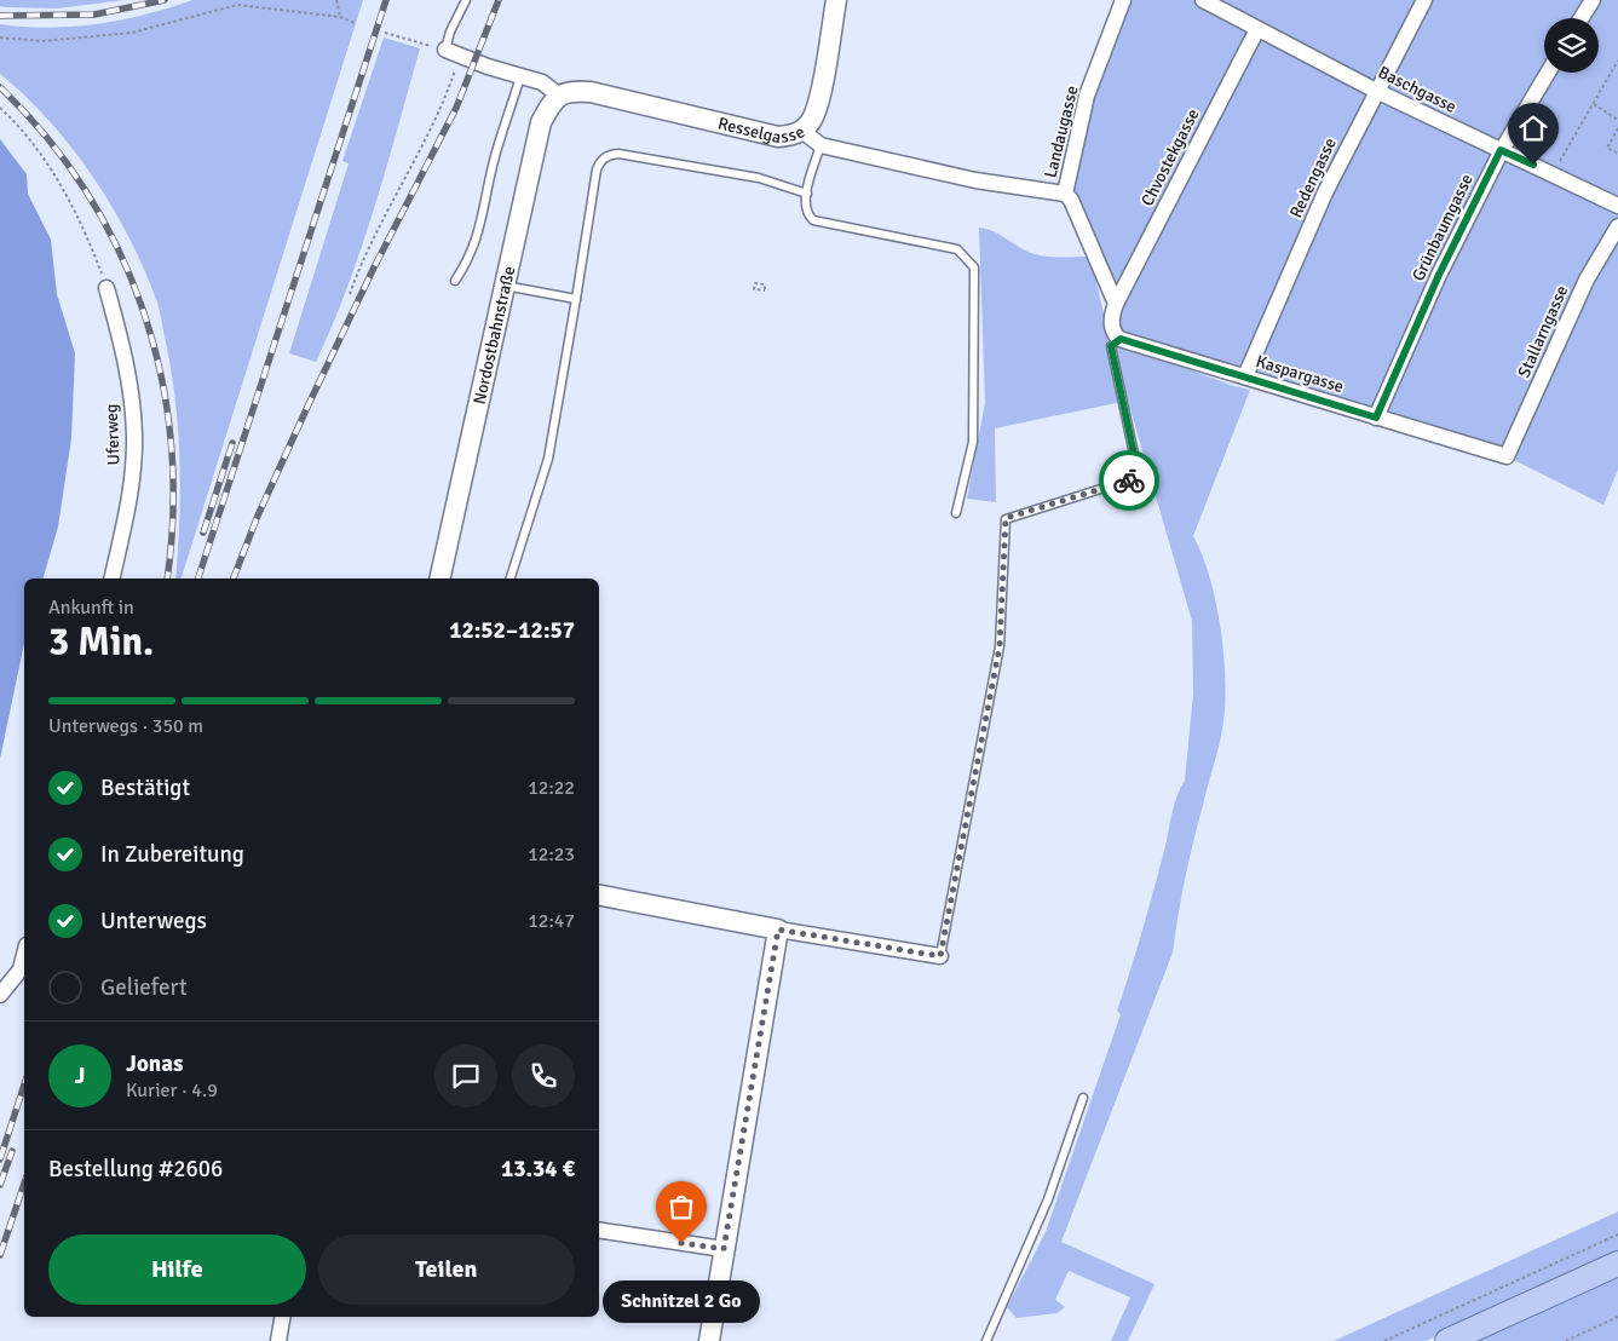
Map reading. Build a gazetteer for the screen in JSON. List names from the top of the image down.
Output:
{
  "streets": {
    "street": [
      "Baschgasse",
      "Resselgasse",
      "Landaugasse",
      "Chvostekgasse",
      "Redengasse",
      "Grünbaumgasse",
      "Stallarngasse",
      "Nordostbahnstraße",
      "Kaspargasse",
      "Uferweg"
    ]
  },
  "crossings": [
    ["Baschgasse", "Chvostekgasse"],
    ["Baschgasse", "Redengasse"],
    ["Baschgasse", "Grünbaumgasse"],
    ["Resselgasse", "Landaugasse"],
    ["Resselgasse", "Nordostbahnstraße"],
    ["Landaugasse", "Chvostekgasse"],
    ["Redengasse", "Kaspargasse"],
    ["Grünbaumgasse", "Kaspargasse"],
    ["Stallarngasse", "Kaspargasse"]
  ],
  "places": ["Schnitzel 2 Go"],
  "page": {
    "heading": ["3 Min.", "Ankunft in", "12:52–12:57"],
    "panel": [
      "Jonas",
      "Kurier · 4.9",
      "Bestellung #2606",
      "13.34 €"
    ],
    "bar": "Unterwegs · 350 m",
    "list": [
      ["Bestätigt", "12:22"],
      ["In Zubereitung", "12:23"],
      ["Unterwegs", "12:47"],
      "Geliefert"
    ],
    "round": "J",
    "buttons": ["Hilfe", "Teilen"],
    "bubble": "Schnitzel 2 Go"
  }
}
